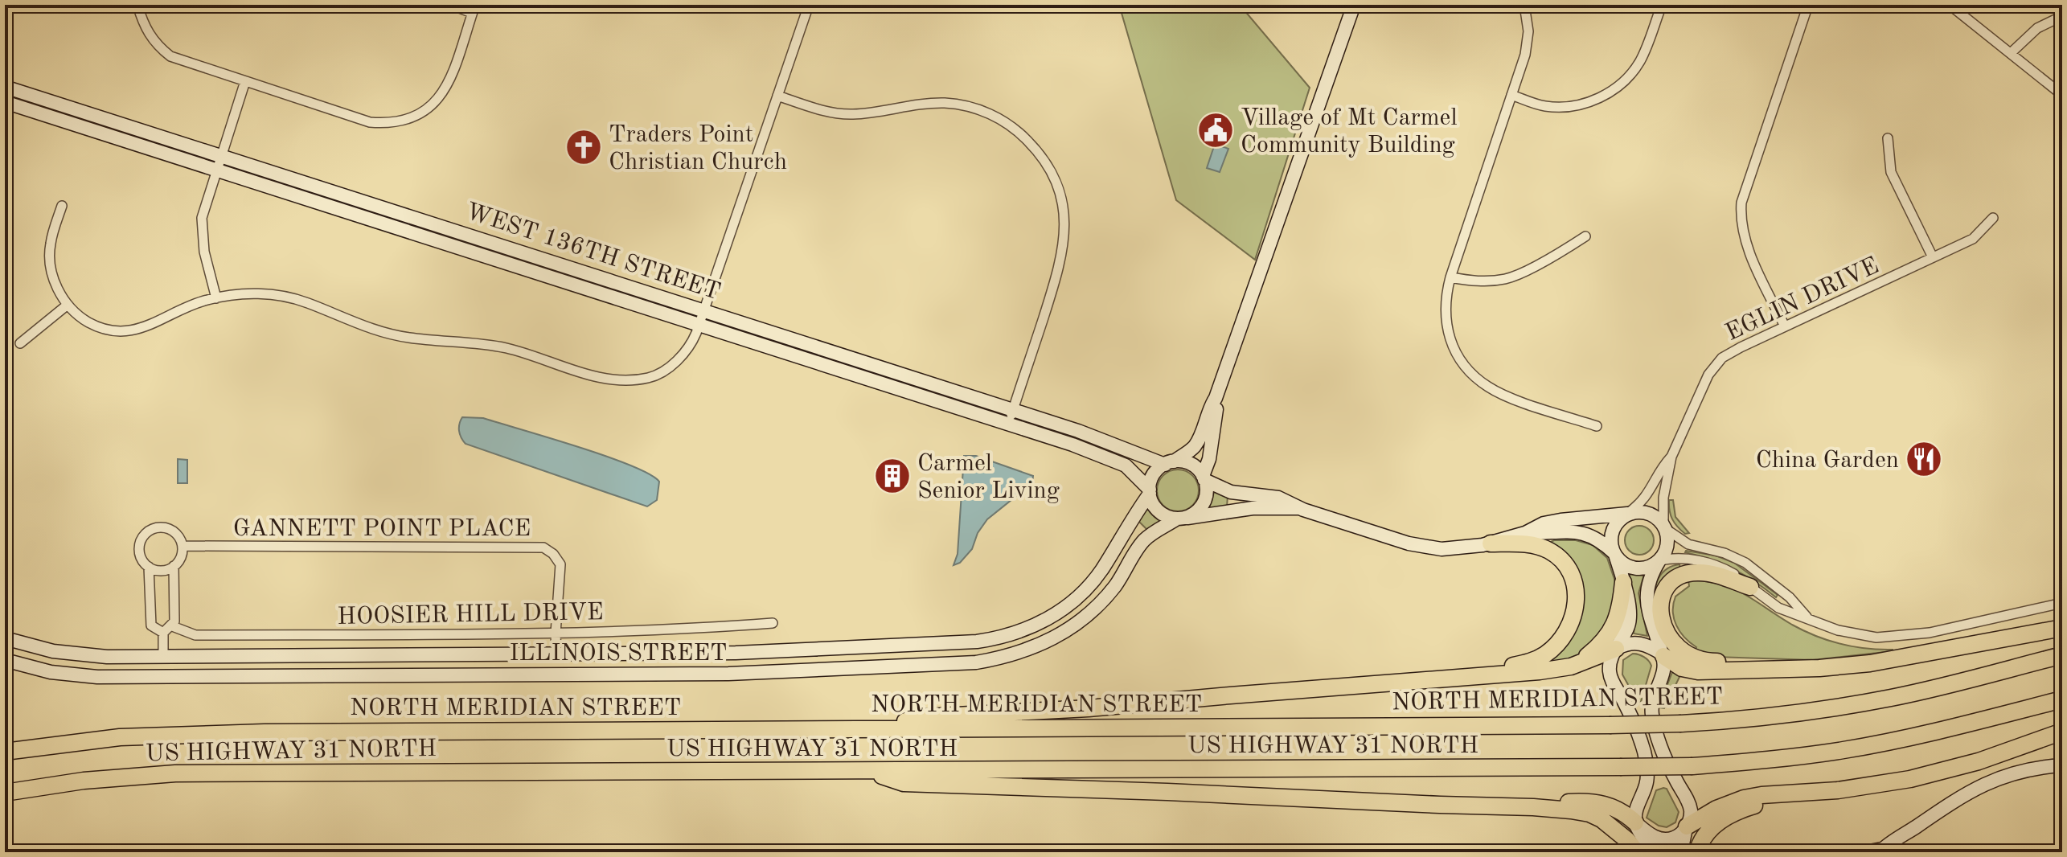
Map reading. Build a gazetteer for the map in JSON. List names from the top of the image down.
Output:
{
  "streets": {
    "highway": ["NORTH MERIDIAN STREET", "US HIGHWAY 31 NORTH"],
    "street": [
      "WEST 136TH STREET",
      "EGLIN DRIVE",
      "GANNETT POINT PLACE",
      "HOOSIER HILL DRIVE",
      "ILLINOIS STREET"
    ]
  },
  "crossings": [
    ["WEST 136TH STREET", "ILLINOIS STREET"],
    ["GANNETT POINT PLACE", "HOOSIER HILL DRIVE"],
    ["GANNETT POINT PLACE", "ILLINOIS STREET"]
  ],
  "places": {
    "public building": ["Village of Mt Carmel Community Building"],
    "church": ["Traders Point Christian Church"],
    "restaurant": ["China Garden"],
    "building": ["Carmel Senior Living"]
  }
}
